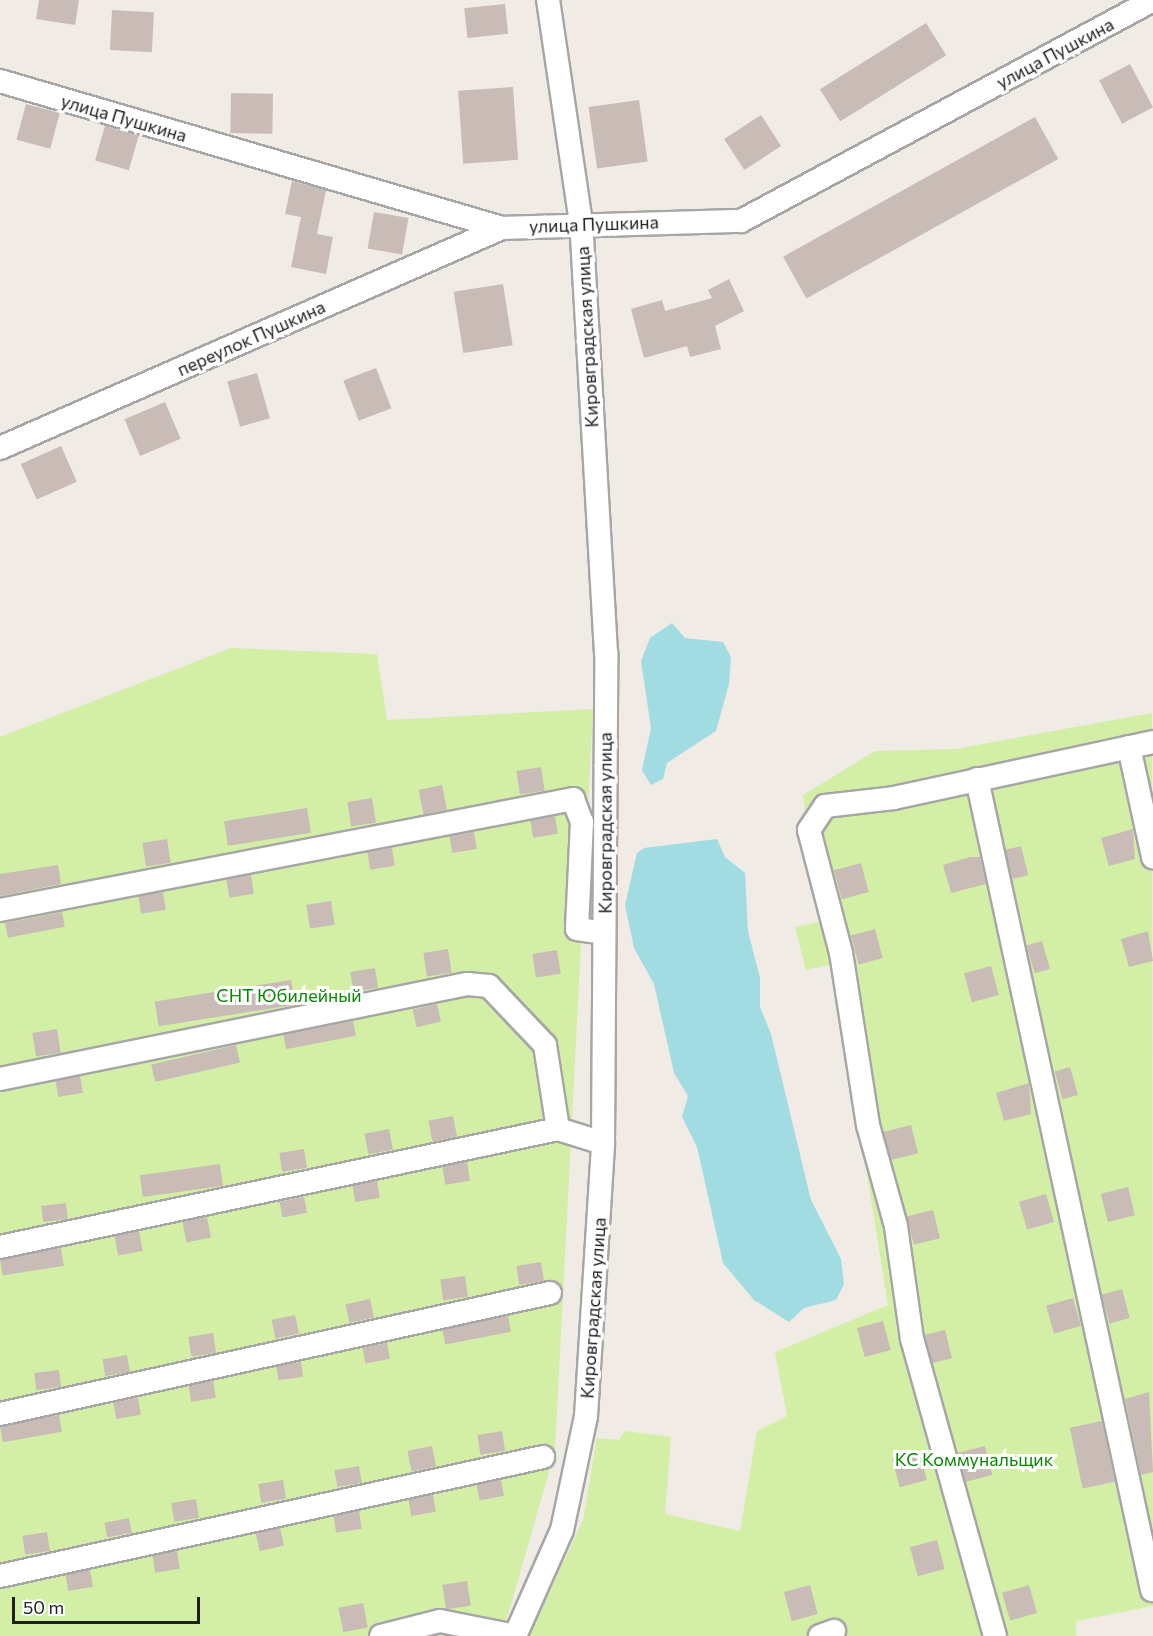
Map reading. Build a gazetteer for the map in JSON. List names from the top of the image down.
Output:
{
  "streets": {
    "street": ["улица Пушкина", "Кировградская улица", "переулок Пушкина"]
  },
  "crossings": [
    ["улица Пушкина", "Кировградская улица"],
    ["улица Пушкина", "переулок Пушкина"]
  ],
  "parks": ["СНТ Юбилейный", "КС Коммунальщик"],
  "scale_bar": "50 m"
}
